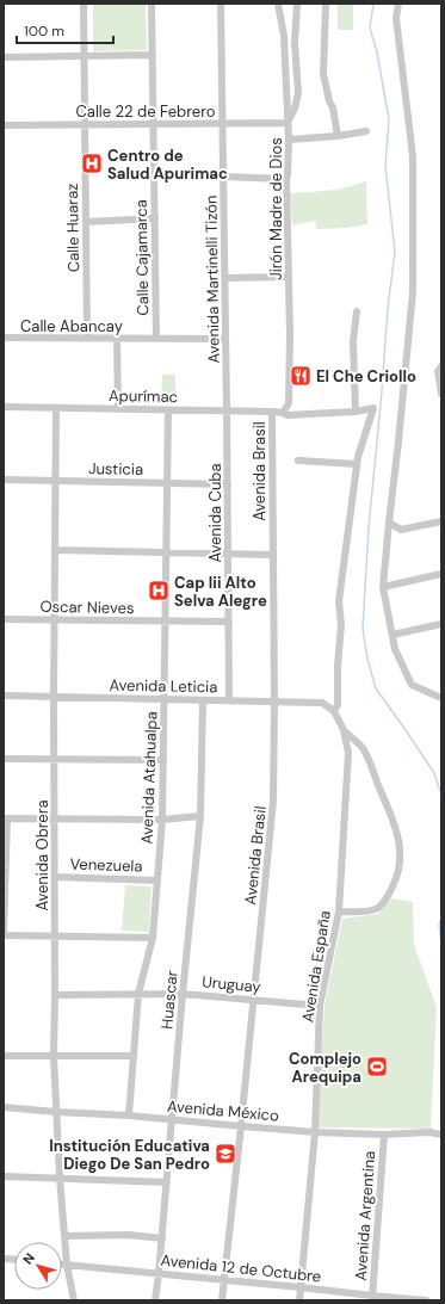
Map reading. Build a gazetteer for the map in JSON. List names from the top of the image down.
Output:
{
  "streets": {
    "street": [
      "Calle 22 de Febrero",
      "Jirón Madre de Dios",
      "Calle Huaraz",
      "Calle Cajamarca",
      "Avenida Martinelli Tizón",
      "Calle Abancay",
      "Apurímac",
      "Justicia",
      "Avenida Brasil",
      "Avenida Cuba",
      "Oscar Nieves",
      "Avenida Leticia",
      "Avenida Atahualpa",
      "Avenida Obrera",
      "Venezuela",
      "Avenida España",
      "Uruguay",
      "Huascar",
      "Avenida México",
      "Avenida Argentina",
      "Avenida 12 de Octubre"
    ]
  },
  "crossings": [
    ["Calle 22 de Febrero", "Jirón Madre de Dios"],
    ["Calle 22 de Febrero", "Calle Huaraz"],
    ["Calle 22 de Febrero", "Calle Cajamarca"],
    ["Calle 22 de Febrero", "Avenida Martinelli Tizón"],
    ["Jirón Madre de Dios", "Apurímac"],
    ["Calle Huaraz", "Calle Abancay"],
    ["Calle Cajamarca", "Calle Abancay"],
    ["Avenida Martinelli Tizón", "Calle Abancay"],
    ["Avenida Martinelli Tizón", "Apurímac"],
    ["Avenida Martinelli Tizón", "Avenida Cuba"],
    ["Apurímac", "Avenida Brasil"],
    ["Apurímac", "Avenida Cuba"],
    ["Apurímac", "Avenida Atahualpa"],
    ["Apurímac", "Avenida Obrera"],
    ["Justicia", "Avenida Cuba"],
    ["Justicia", "Avenida Atahualpa"],
    ["Justicia", "Avenida Obrera"],
    ["Avenida Brasil", "Avenida Leticia"],
    ["Avenida Brasil", "Uruguay"],
    ["Avenida Brasil", "Avenida México"],
    ["Avenida Brasil", "Avenida 12 de Octubre"],
    ["Avenida Cuba", "Oscar Nieves"],
    ["Avenida Cuba", "Avenida Leticia"],
    ["Oscar Nieves", "Avenida Atahualpa"],
    ["Oscar Nieves", "Avenida Obrera"],
    ["Avenida Leticia", "Avenida Atahualpa"],
    ["Avenida Leticia", "Avenida Obrera"],
    ["Avenida Leticia", "Avenida España"],
    ["Avenida Leticia", "Huascar"],
    ["Avenida Atahualpa", "Venezuela"],
    ["Avenida Atahualpa", "Uruguay"],
    ["Avenida Atahualpa", "Avenida México"],
    ["Avenida Obrera", "Venezuela"],
    ["Avenida Obrera", "Uruguay"],
    ["Avenida Obrera", "Avenida México"],
    ["Avenida Obrera", "Avenida 12 de Octubre"],
    ["Avenida España", "Uruguay"],
    ["Avenida España", "Avenida México"],
    ["Avenida España", "Avenida 12 de Octubre"],
    ["Uruguay", "Huascar"],
    ["Huascar", "Avenida México"],
    ["Huascar", "Avenida 12 de Octubre"],
    ["Avenida México", "Avenida Argentina"],
    ["Avenida Argentina", "Avenida 12 de Octubre"]
  ],
  "places": {
    "hospital": ["Centro de Salud Apurimac", "Cap Iii Alto Selva Alegre"],
    "restaurant": ["El Che Criollo"],
    "sports": ["Complejo Arequipa"],
    "school or university": ["Institución Educativa Diego De San Pedro"]
  },
  "scale_bar": "100 m",
  "north": "top left"
}
